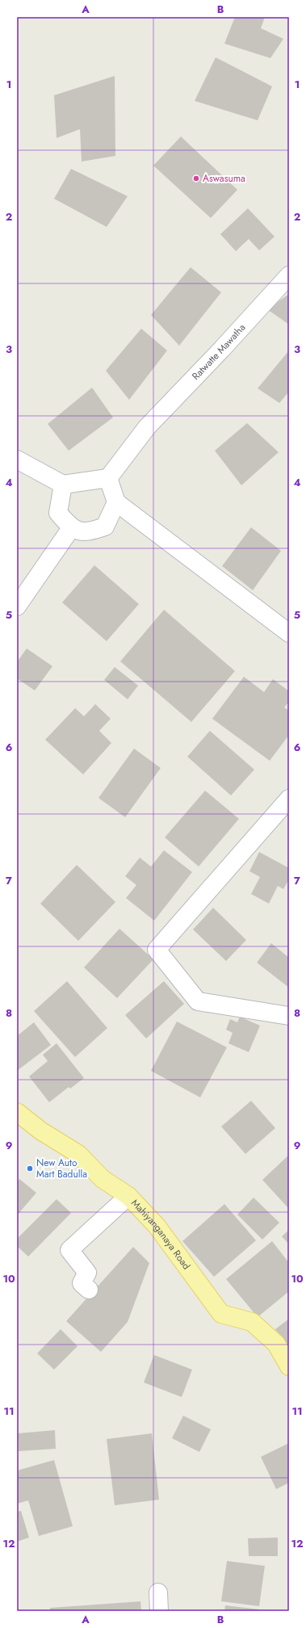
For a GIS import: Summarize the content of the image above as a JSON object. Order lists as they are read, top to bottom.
{
  "streets": {
    "main road": ["Mahiyanganaya Road"],
    "street": ["Ratwatte Mawatha"]
  },
  "places": ["Aswasuma", "New Auto Mart Badulla"],
  "grid": {
    "columns": ["A", "B"],
    "rows": [
      "1",
      "2",
      "3",
      "4",
      "5",
      "6",
      "7",
      "8",
      "9",
      "10",
      "11",
      "12"
    ]
  }
}
